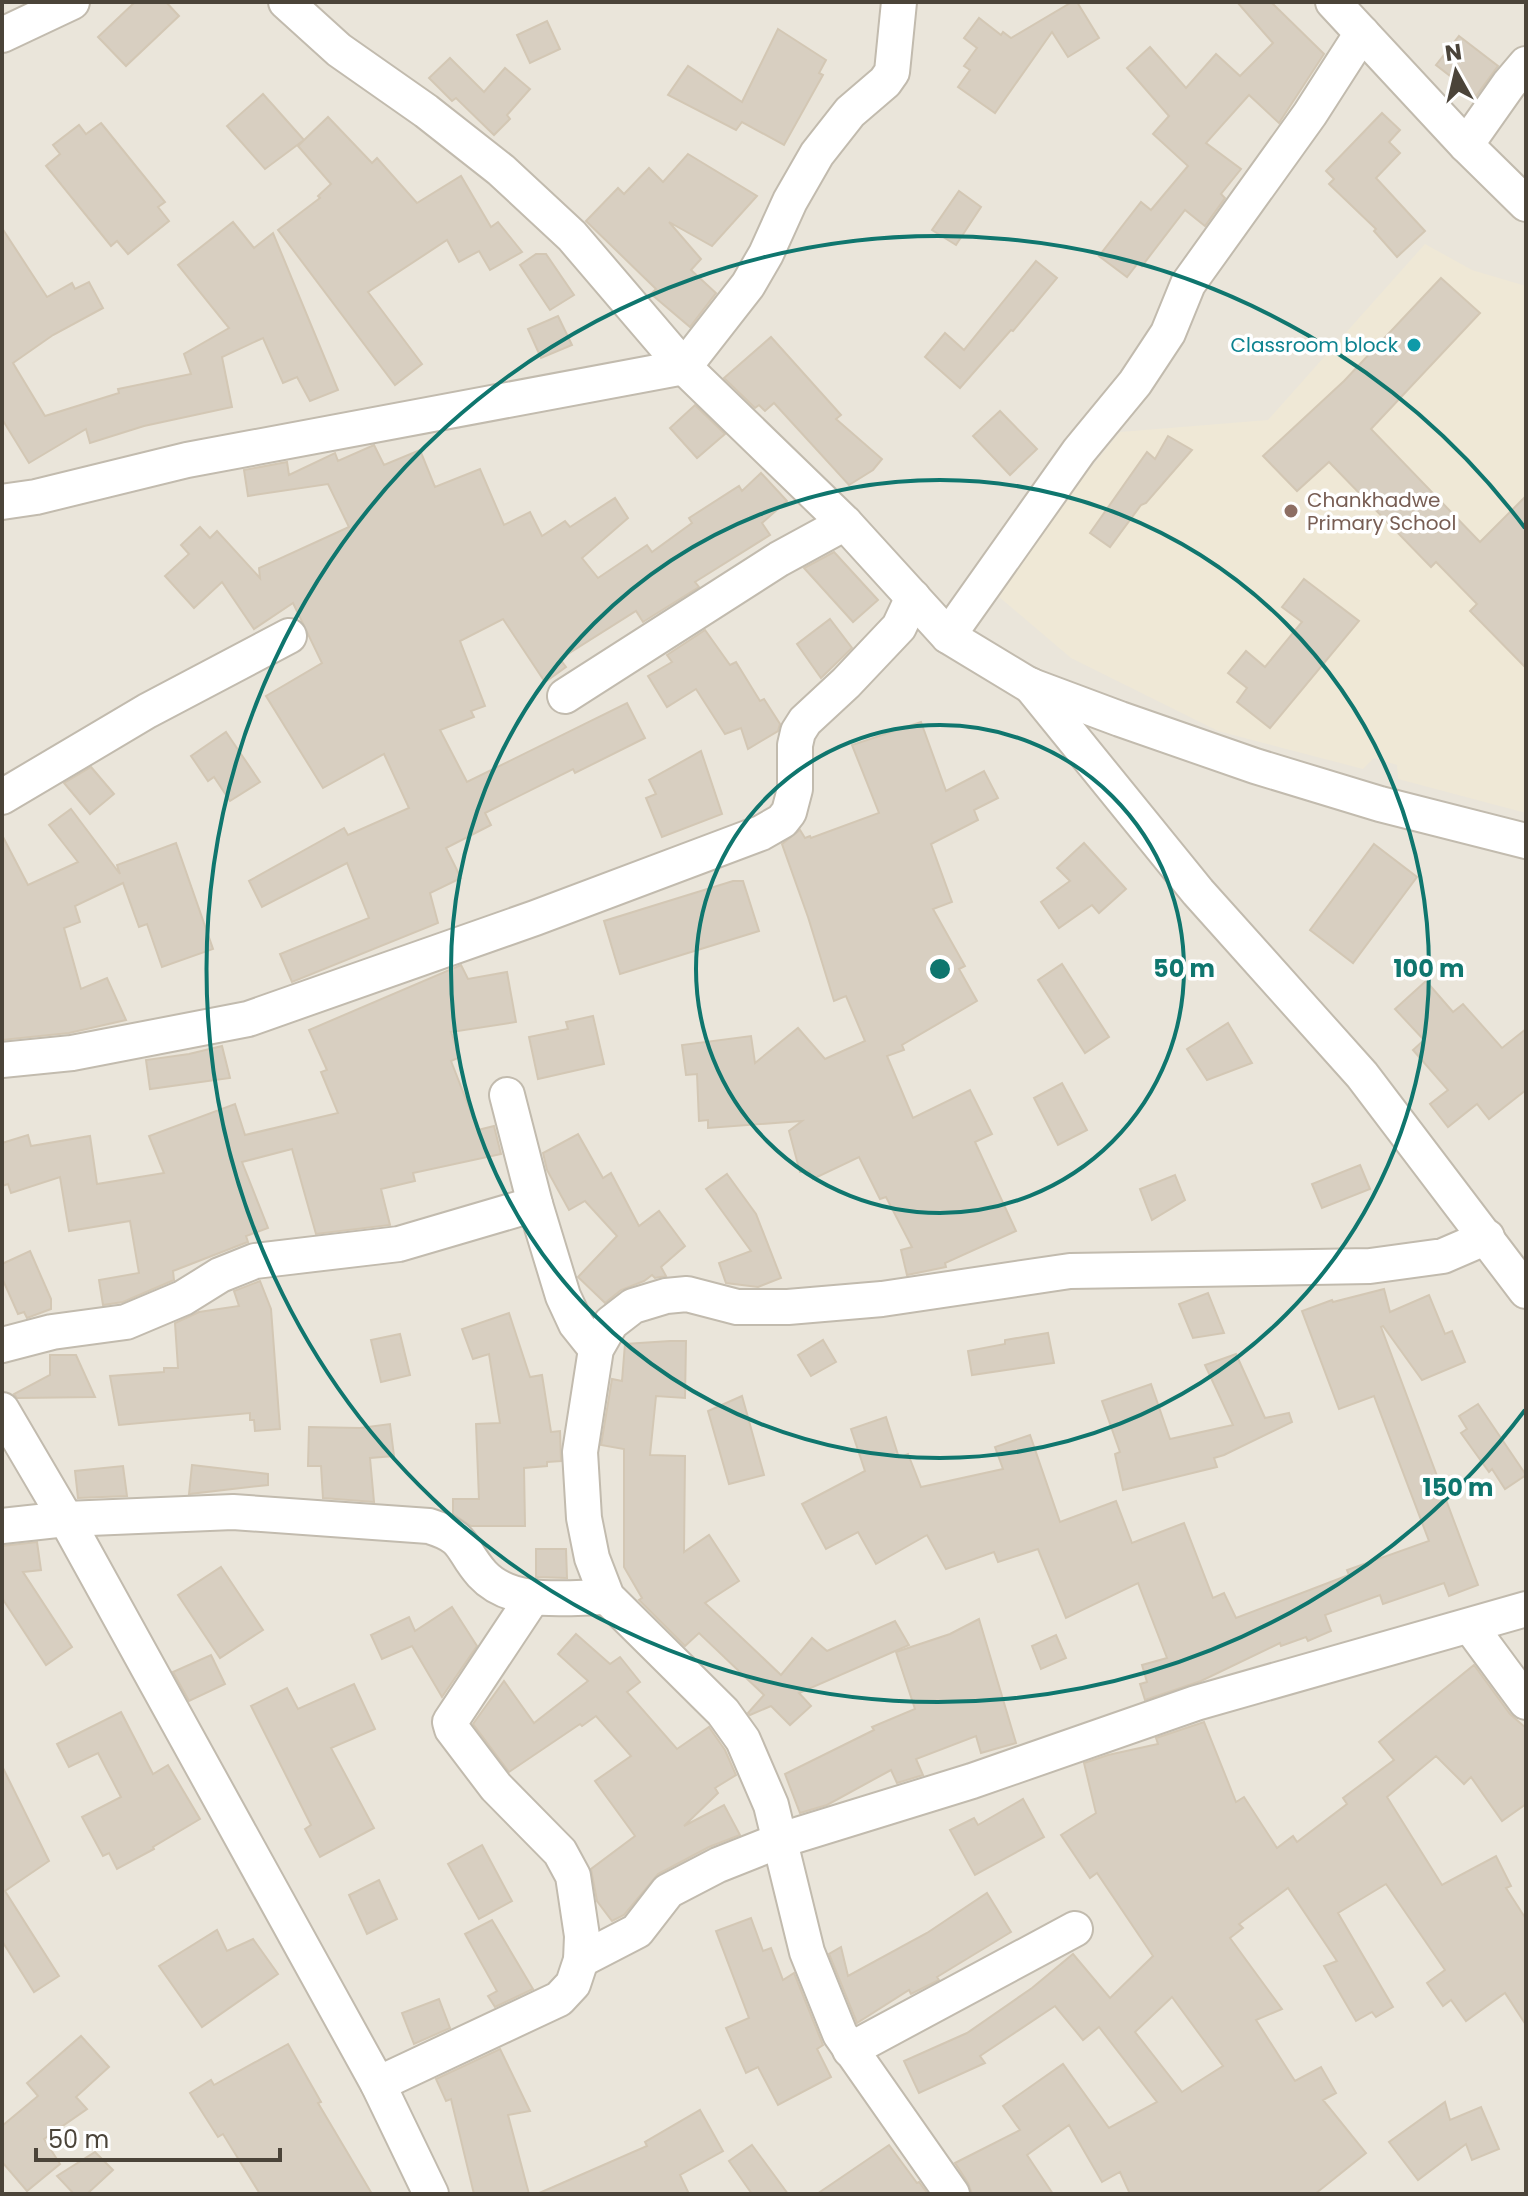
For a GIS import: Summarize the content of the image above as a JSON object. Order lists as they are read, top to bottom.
{
  "places": ["Classroom block", "Chankhadwe Primary School"],
  "scale_bar": "50 m",
  "north": "top",
  "rings": ["50 m", "100 m", "150 m"]
}
